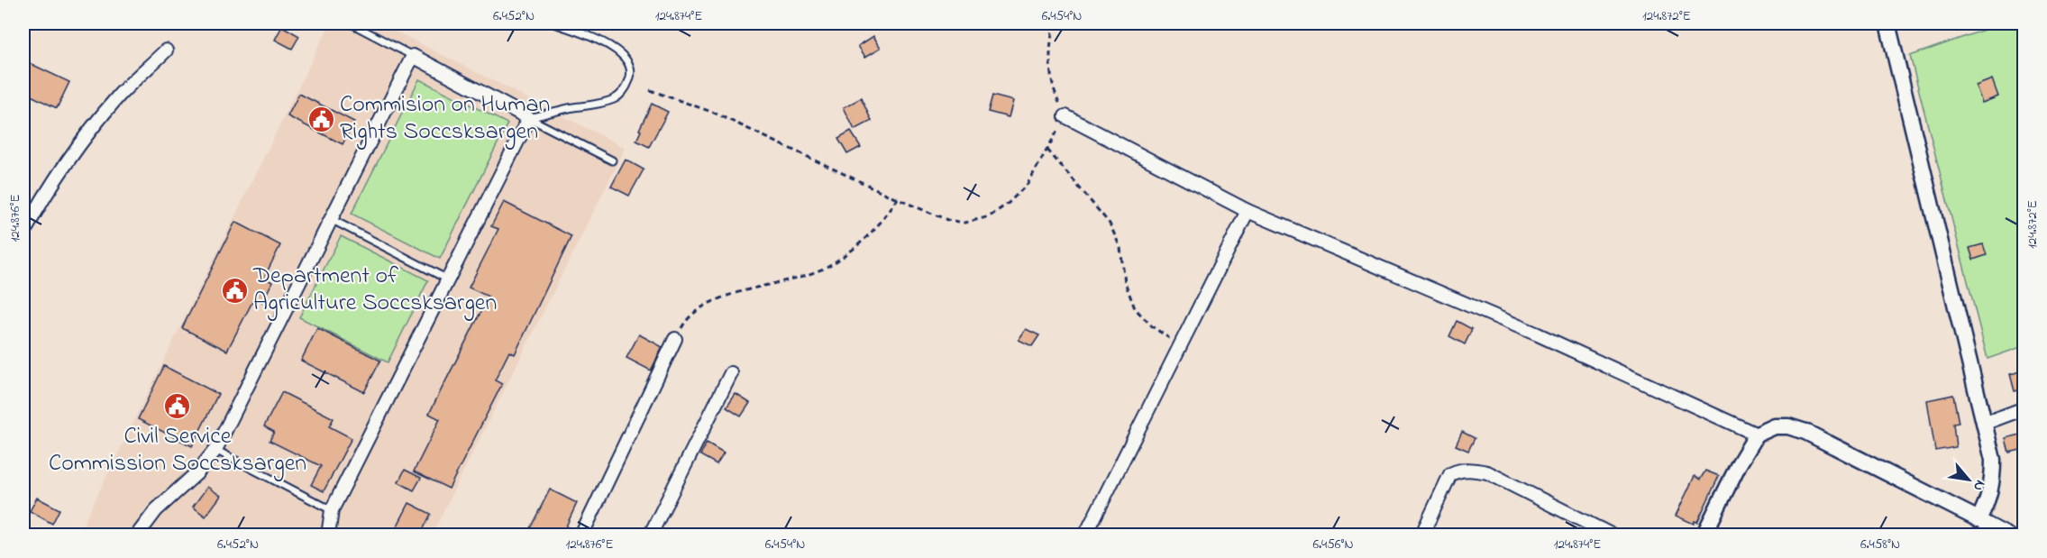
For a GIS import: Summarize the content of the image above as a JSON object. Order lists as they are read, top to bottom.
{
  "places": {
    "public building": ["Commision on Human Rights Soccsksargen", "Department of Agriculture Soccsksargen", "Civil Service Commission Soccsksargen"]
  },
  "north": "bottom right",
  "coordinates": [
    "6.452°N",
    "124.874°E",
    "6.454°N",
    "124.872°E",
    "124.876°E",
    "6.456°N",
    "6.458°N"
  ]
}
